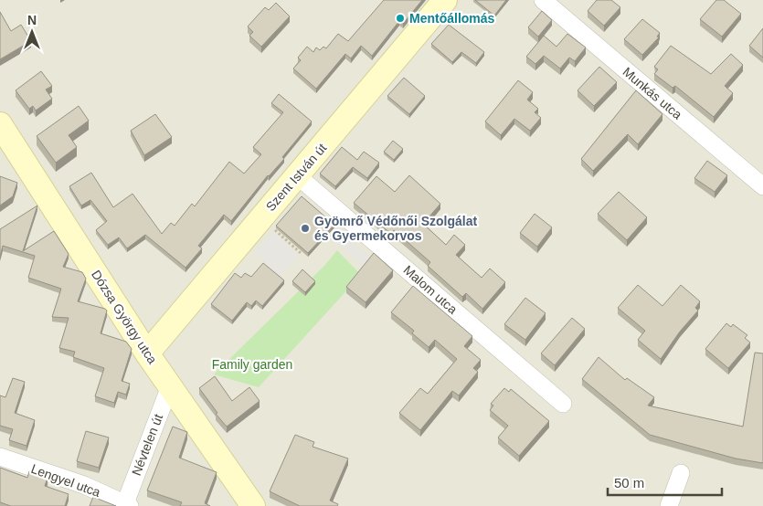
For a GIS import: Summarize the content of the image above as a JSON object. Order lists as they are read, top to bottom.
{
  "streets": {
    "street": [
      "Munkás utca",
      "Szent István út",
      "Malom utca",
      "Dózsa György utca",
      "Névtelen út",
      "Lengyel utca"
    ]
  },
  "crossings": [
    ["Szent István út", "Malom utca"],
    ["Szent István út", "Dózsa György utca"],
    ["Dózsa György utca", "Névtelen út"],
    ["Névtelen út", "Lengyel utca"]
  ],
  "parks": ["Family garden"],
  "places": ["Mentőállomás", "Gyömrő Védőnői Szolgálat és Gyermekorvos"],
  "scale_bar": "50 m",
  "north": "top"
}
